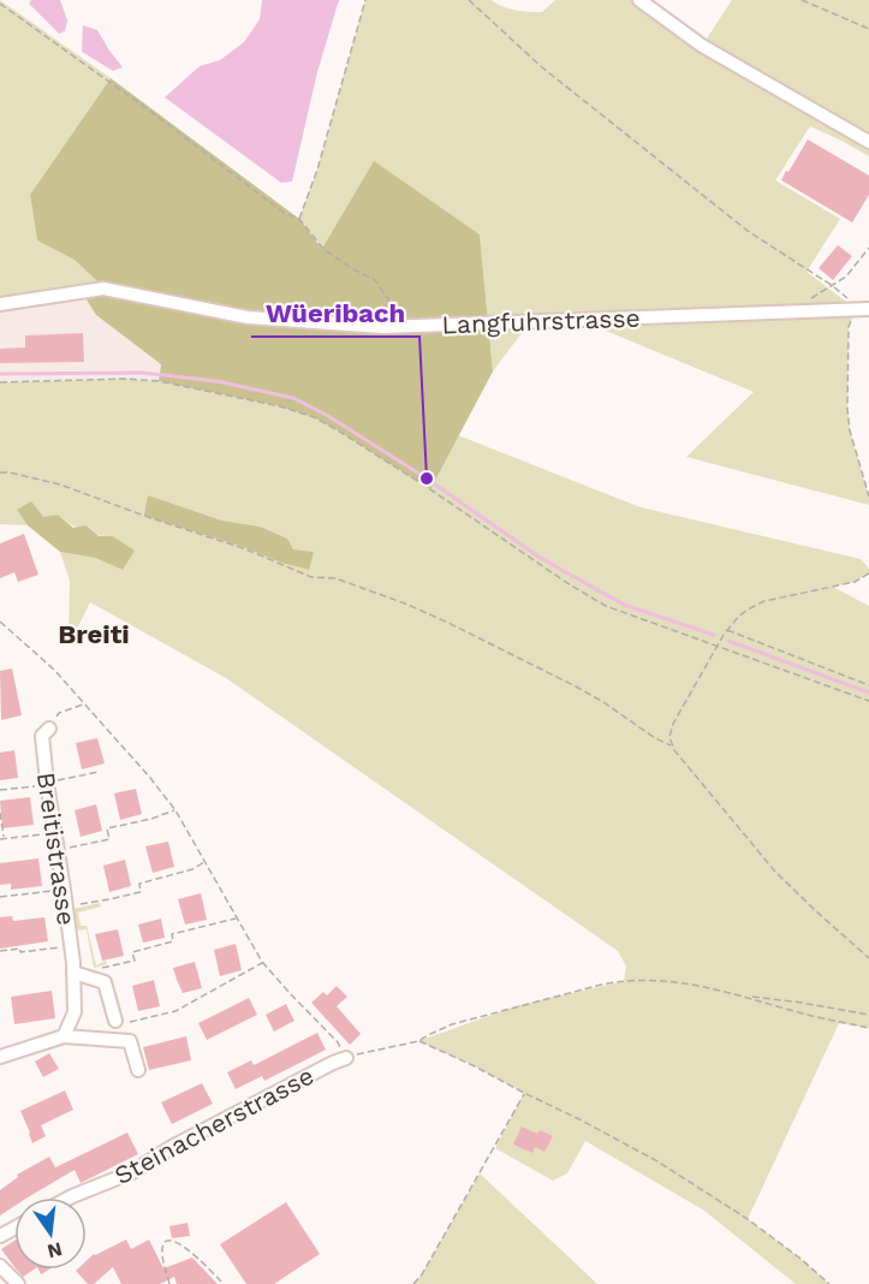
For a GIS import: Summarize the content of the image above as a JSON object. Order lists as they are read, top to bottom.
{
  "streets": {
    "street": ["Langfuhrstrasse", "Breitistrasse", "Steinacherstrasse"]
  },
  "districts": ["Breiti"],
  "places": ["Wüeribach"],
  "north": "bottom"
}
